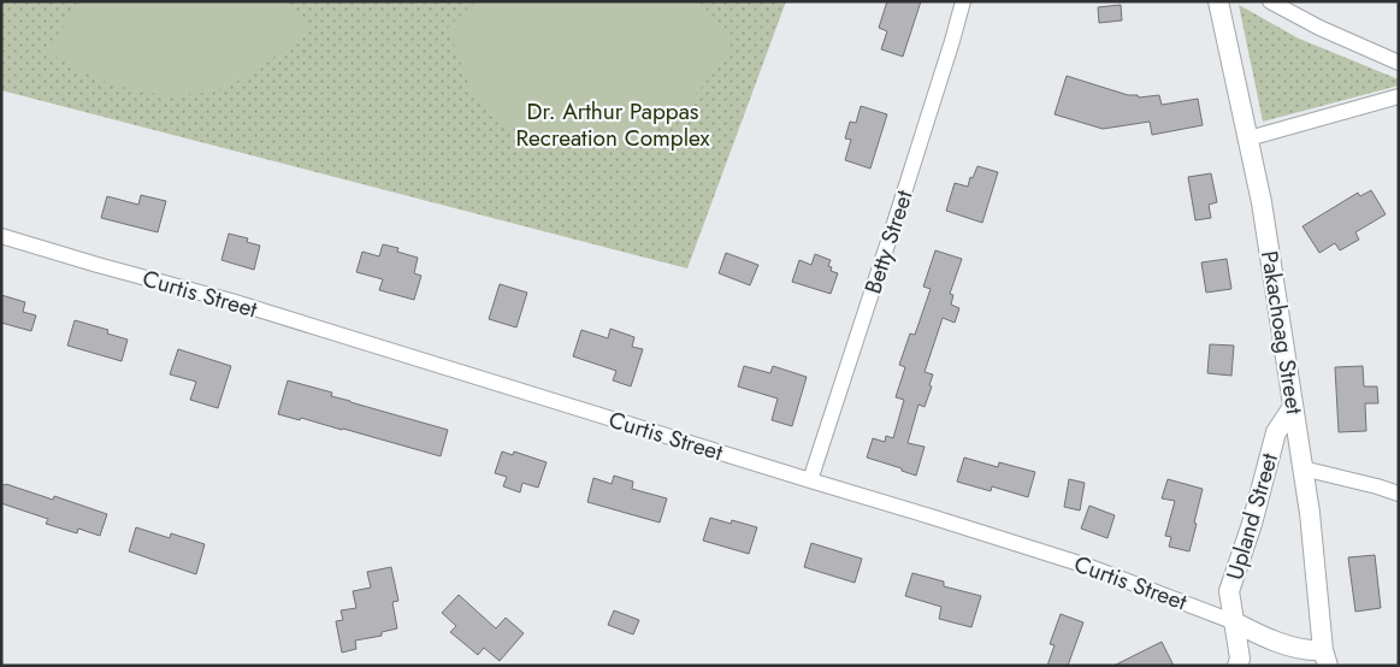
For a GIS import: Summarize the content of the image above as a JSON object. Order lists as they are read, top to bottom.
{
  "streets": {
    "street": [
      "Betty Street",
      "Curtis Street",
      "Pakachoag Street",
      "Upland Street"
    ]
  },
  "crossings": [
    ["Betty Street", "Curtis Street"],
    ["Curtis Street", "Pakachoag Street"],
    ["Curtis Street", "Upland Street"],
    ["Pakachoag Street", "Upland Street"]
  ],
  "parks": ["Dr. Arthur Pappas Recreation Complex"]
}
